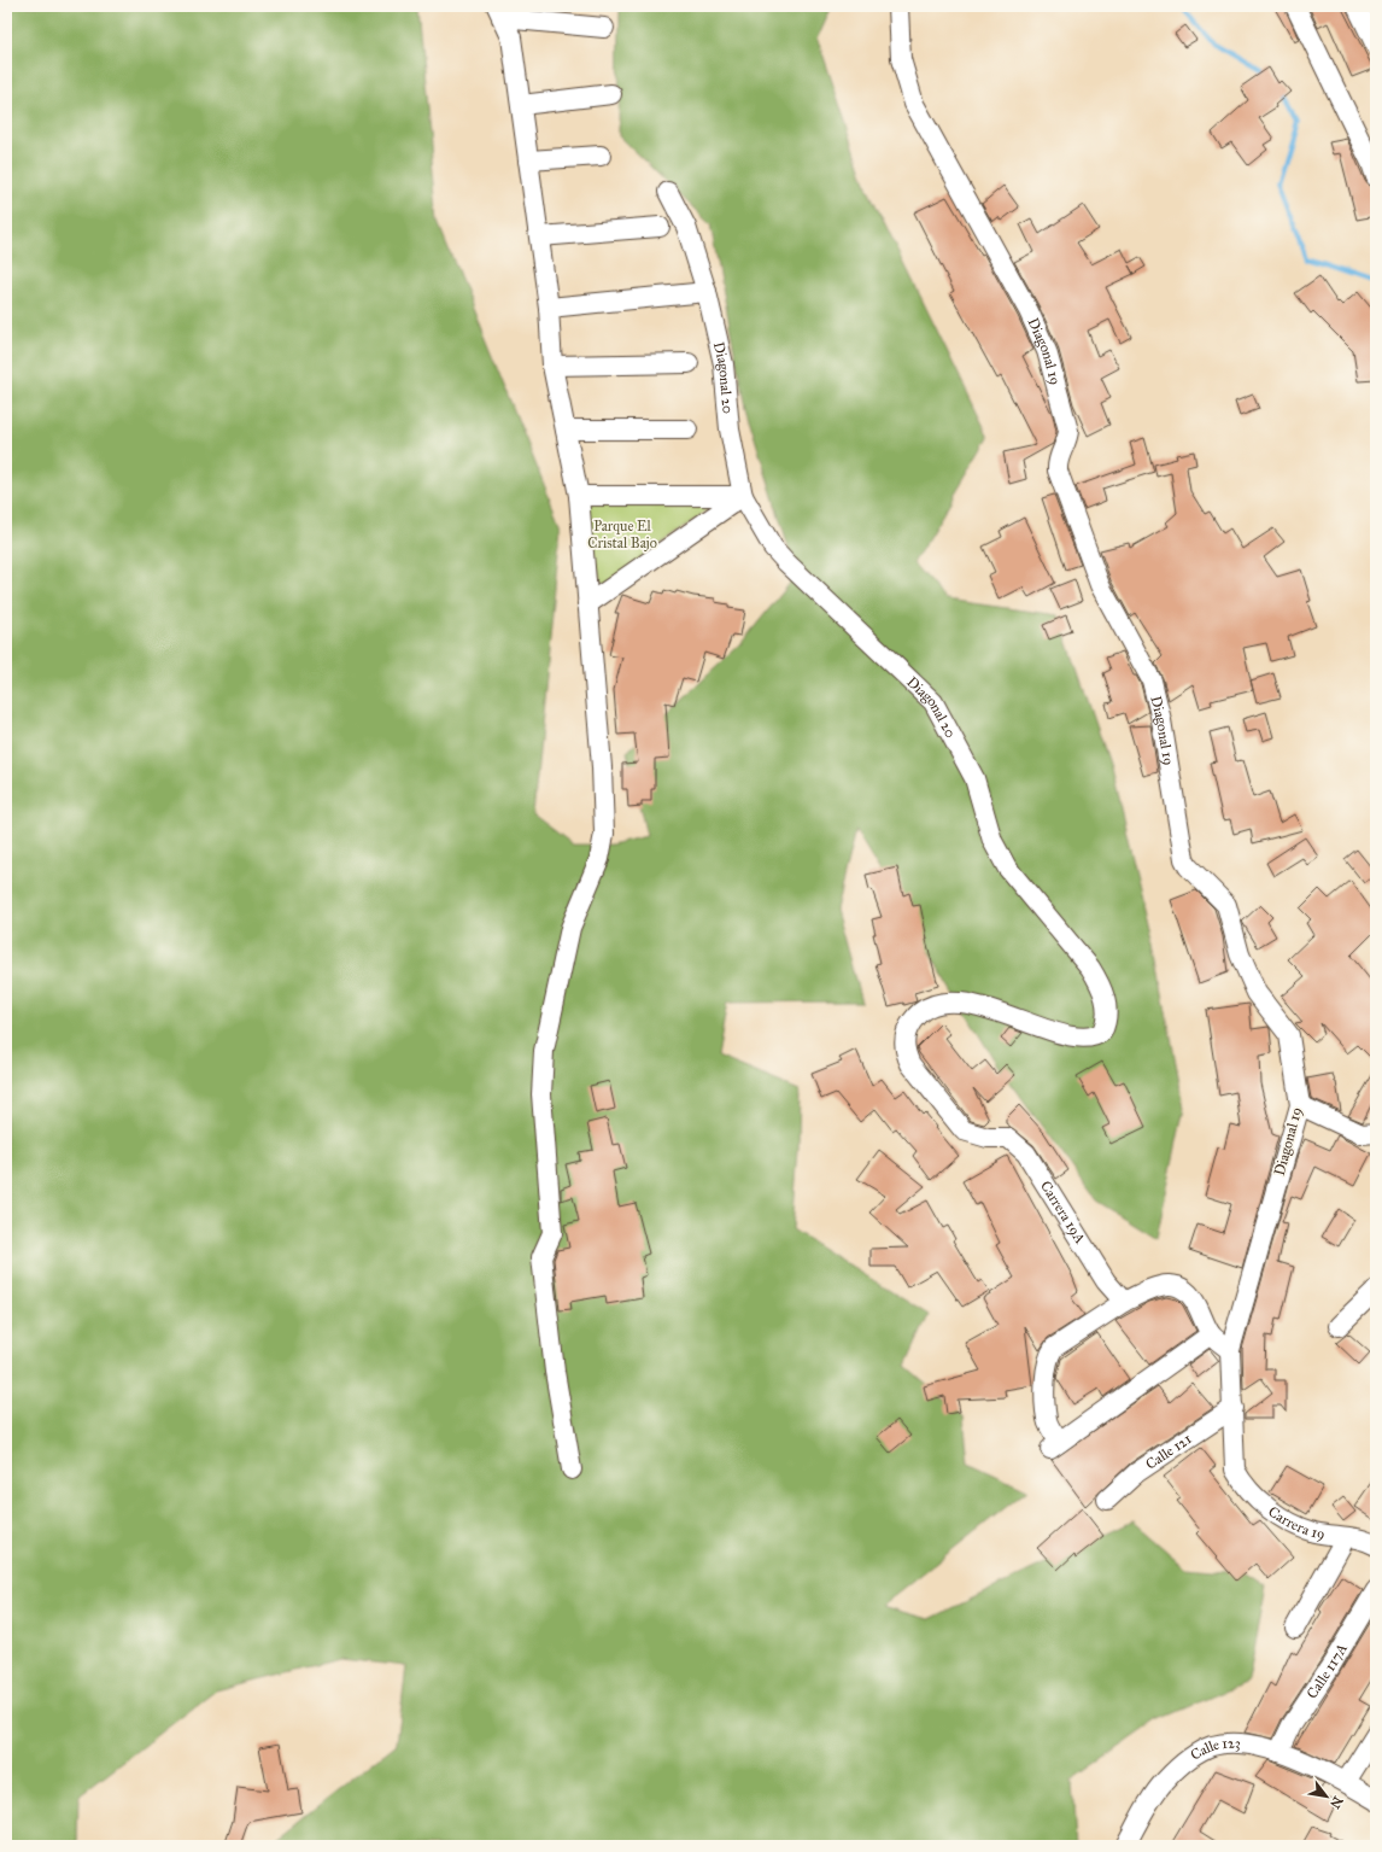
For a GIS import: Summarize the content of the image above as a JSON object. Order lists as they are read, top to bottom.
{
  "streets": {
    "street": [
      "Diagonal 19",
      "Diagonal 20",
      "Carrera 19A",
      "Calle 121",
      "Carrera 19",
      "Calle 117A",
      "Calle 123"
    ]
  },
  "crossings": [
    ["Diagonal 19", "Calle 121"],
    ["Diagonal 19", "Carrera 19"],
    ["Diagonal 20", "Carrera 19A"],
    ["Calle 117A", "Calle 123"]
  ],
  "parks": ["Parque El Cristal Bajo"],
  "north": "bottom right"
}
